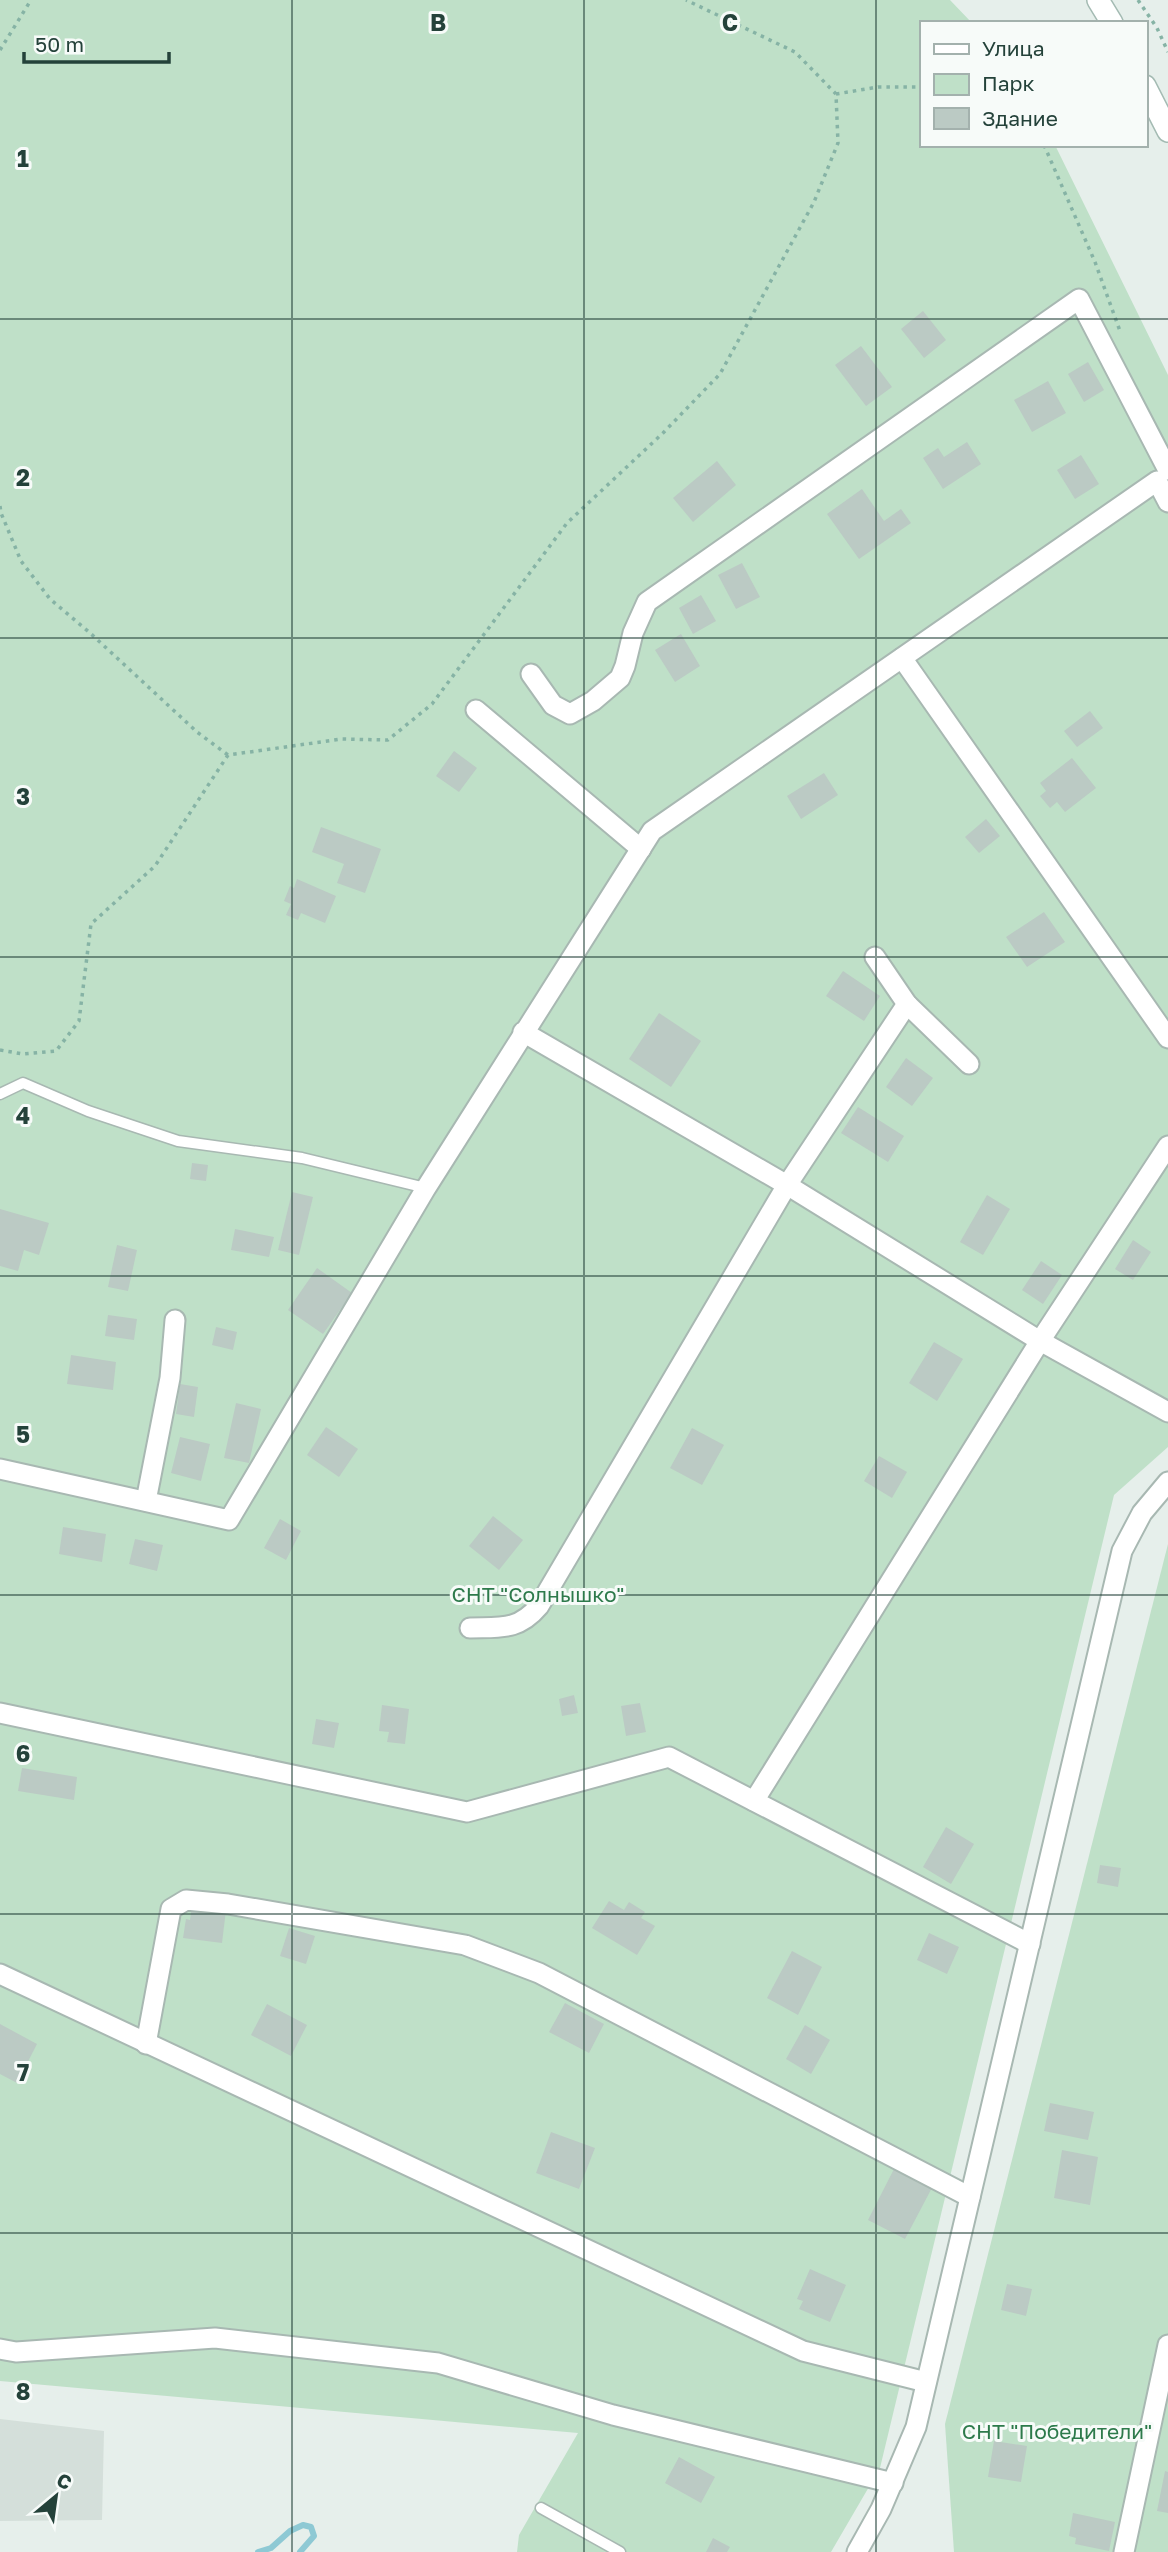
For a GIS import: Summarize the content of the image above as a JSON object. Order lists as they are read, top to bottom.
{
  "parks": ["СНТ \"Солнышко\"", "СНТ \"Победители\""],
  "legend": ["Улица", "Парк", "Здание"],
  "scale_bar": "50 m",
  "north": "top right",
  "grid": {
    "columns": ["B", "C"],
    "rows": [
      "1",
      "2",
      "3",
      "4",
      "5",
      "6",
      "7",
      "8"
    ]
  }
}
